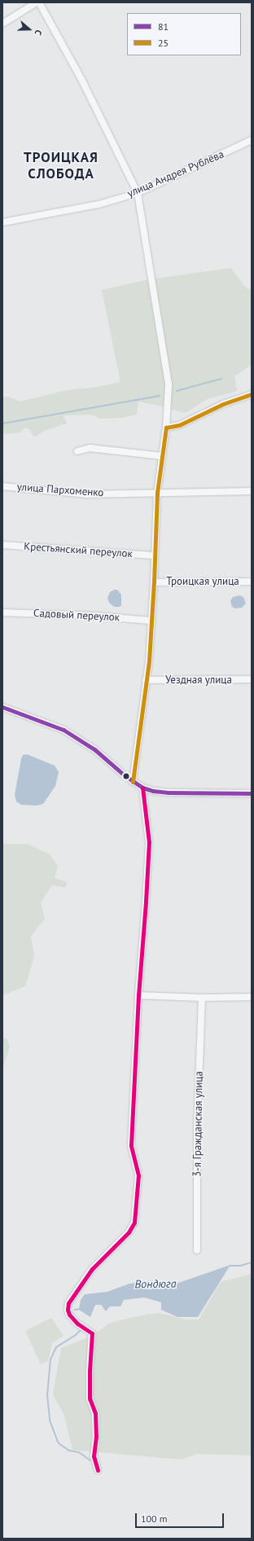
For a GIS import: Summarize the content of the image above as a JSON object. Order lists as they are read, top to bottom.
{
  "streets": {
    "street": [
      "улица Андрея Рублёва",
      "улица Пархоменко",
      "Крестьянский переулок",
      "Троицкая улица",
      "Садовый переулок",
      "Уездная улица",
      "3-я Гражданская улица"
    ]
  },
  "districts": ["ТРОИЦКАЯ СЛОБОДА"],
  "water": ["Вондюга"],
  "lines": ["transit line 25", "transit line 81"],
  "legend": ["81", "25"],
  "scale_bar": "100 m",
  "north": "right"
}
